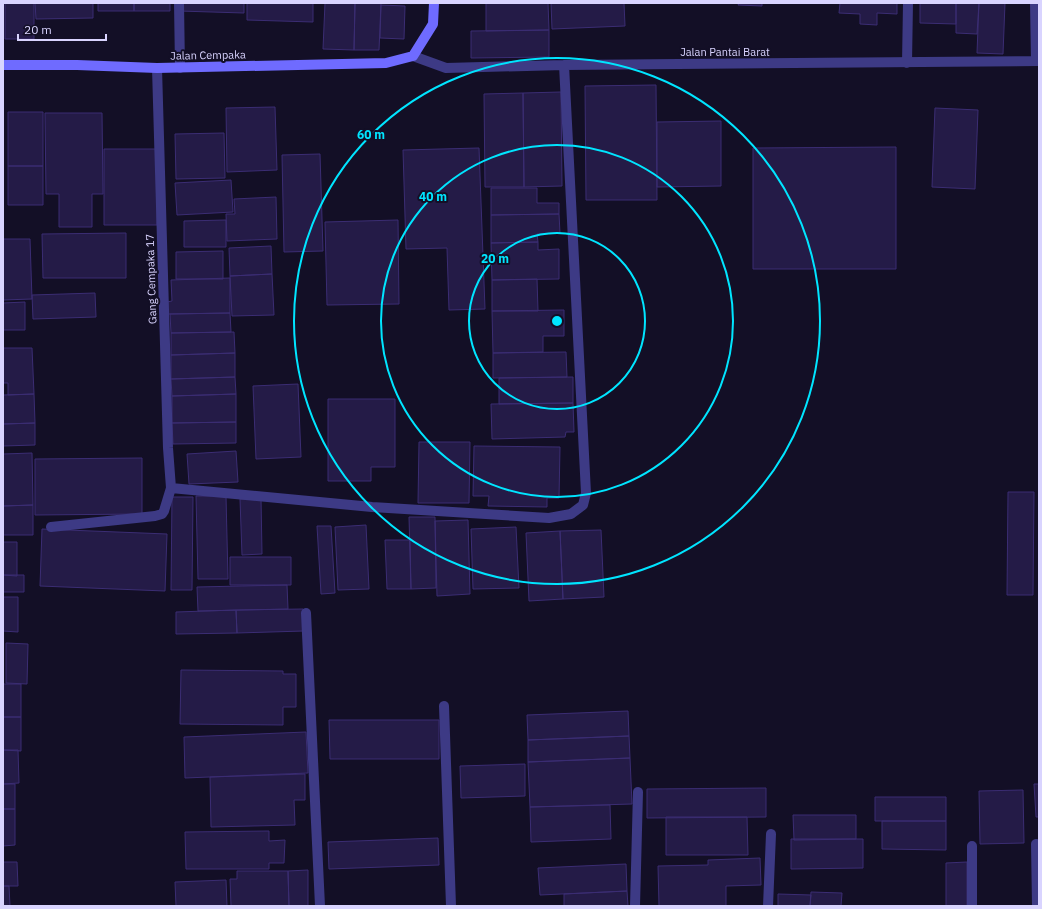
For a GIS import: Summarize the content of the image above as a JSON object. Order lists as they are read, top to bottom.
{
  "streets": {
    "street": ["Jalan Pantai Barat", "Jalan Cempaka", "Gang Cempaka 17"]
  },
  "crossings": [
    ["Jalan Pantai Barat", "Jalan Cempaka"],
    ["Jalan Cempaka", "Gang Cempaka 17"]
  ],
  "scale_bar": "20 m",
  "rings": ["60 m", "40 m", "20 m"]
}
